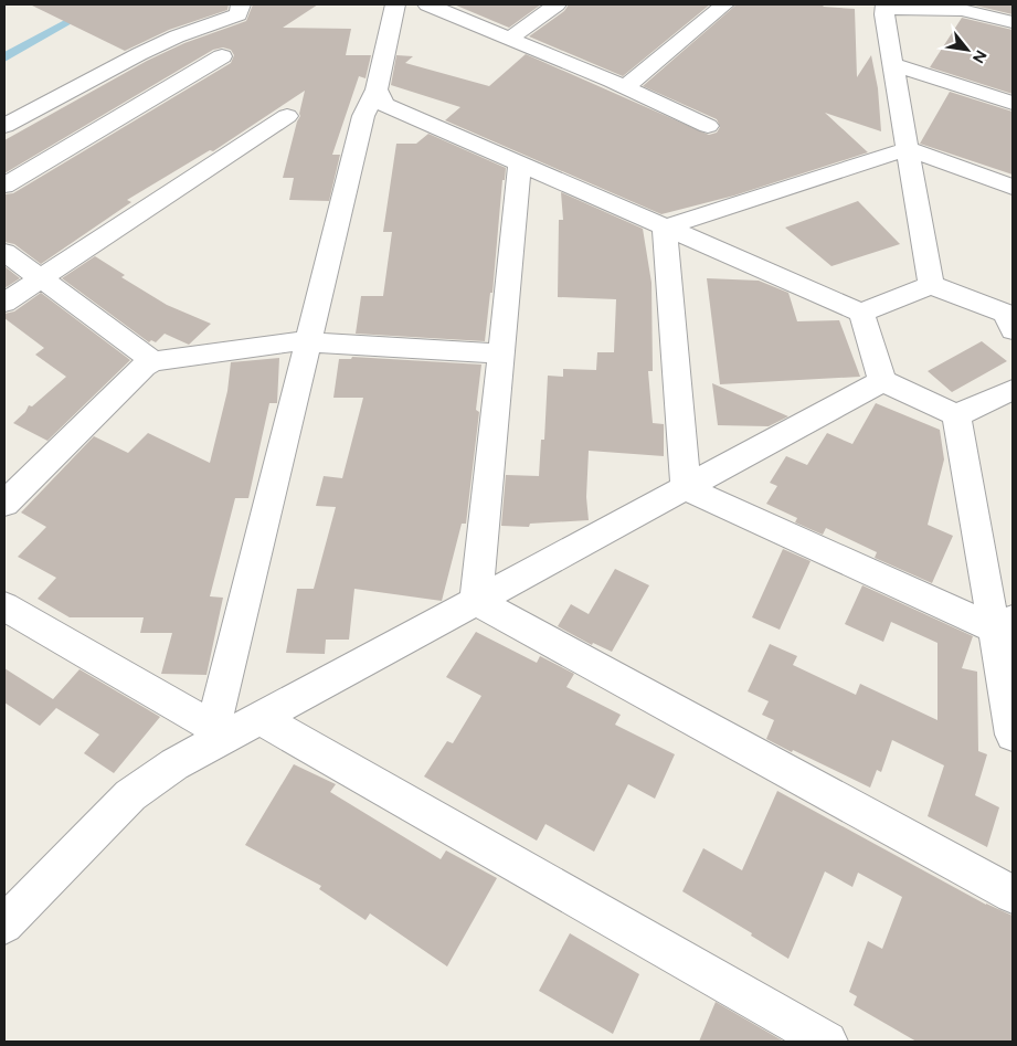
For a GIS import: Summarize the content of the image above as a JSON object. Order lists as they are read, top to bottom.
{
  "north": "bottom right"
}
